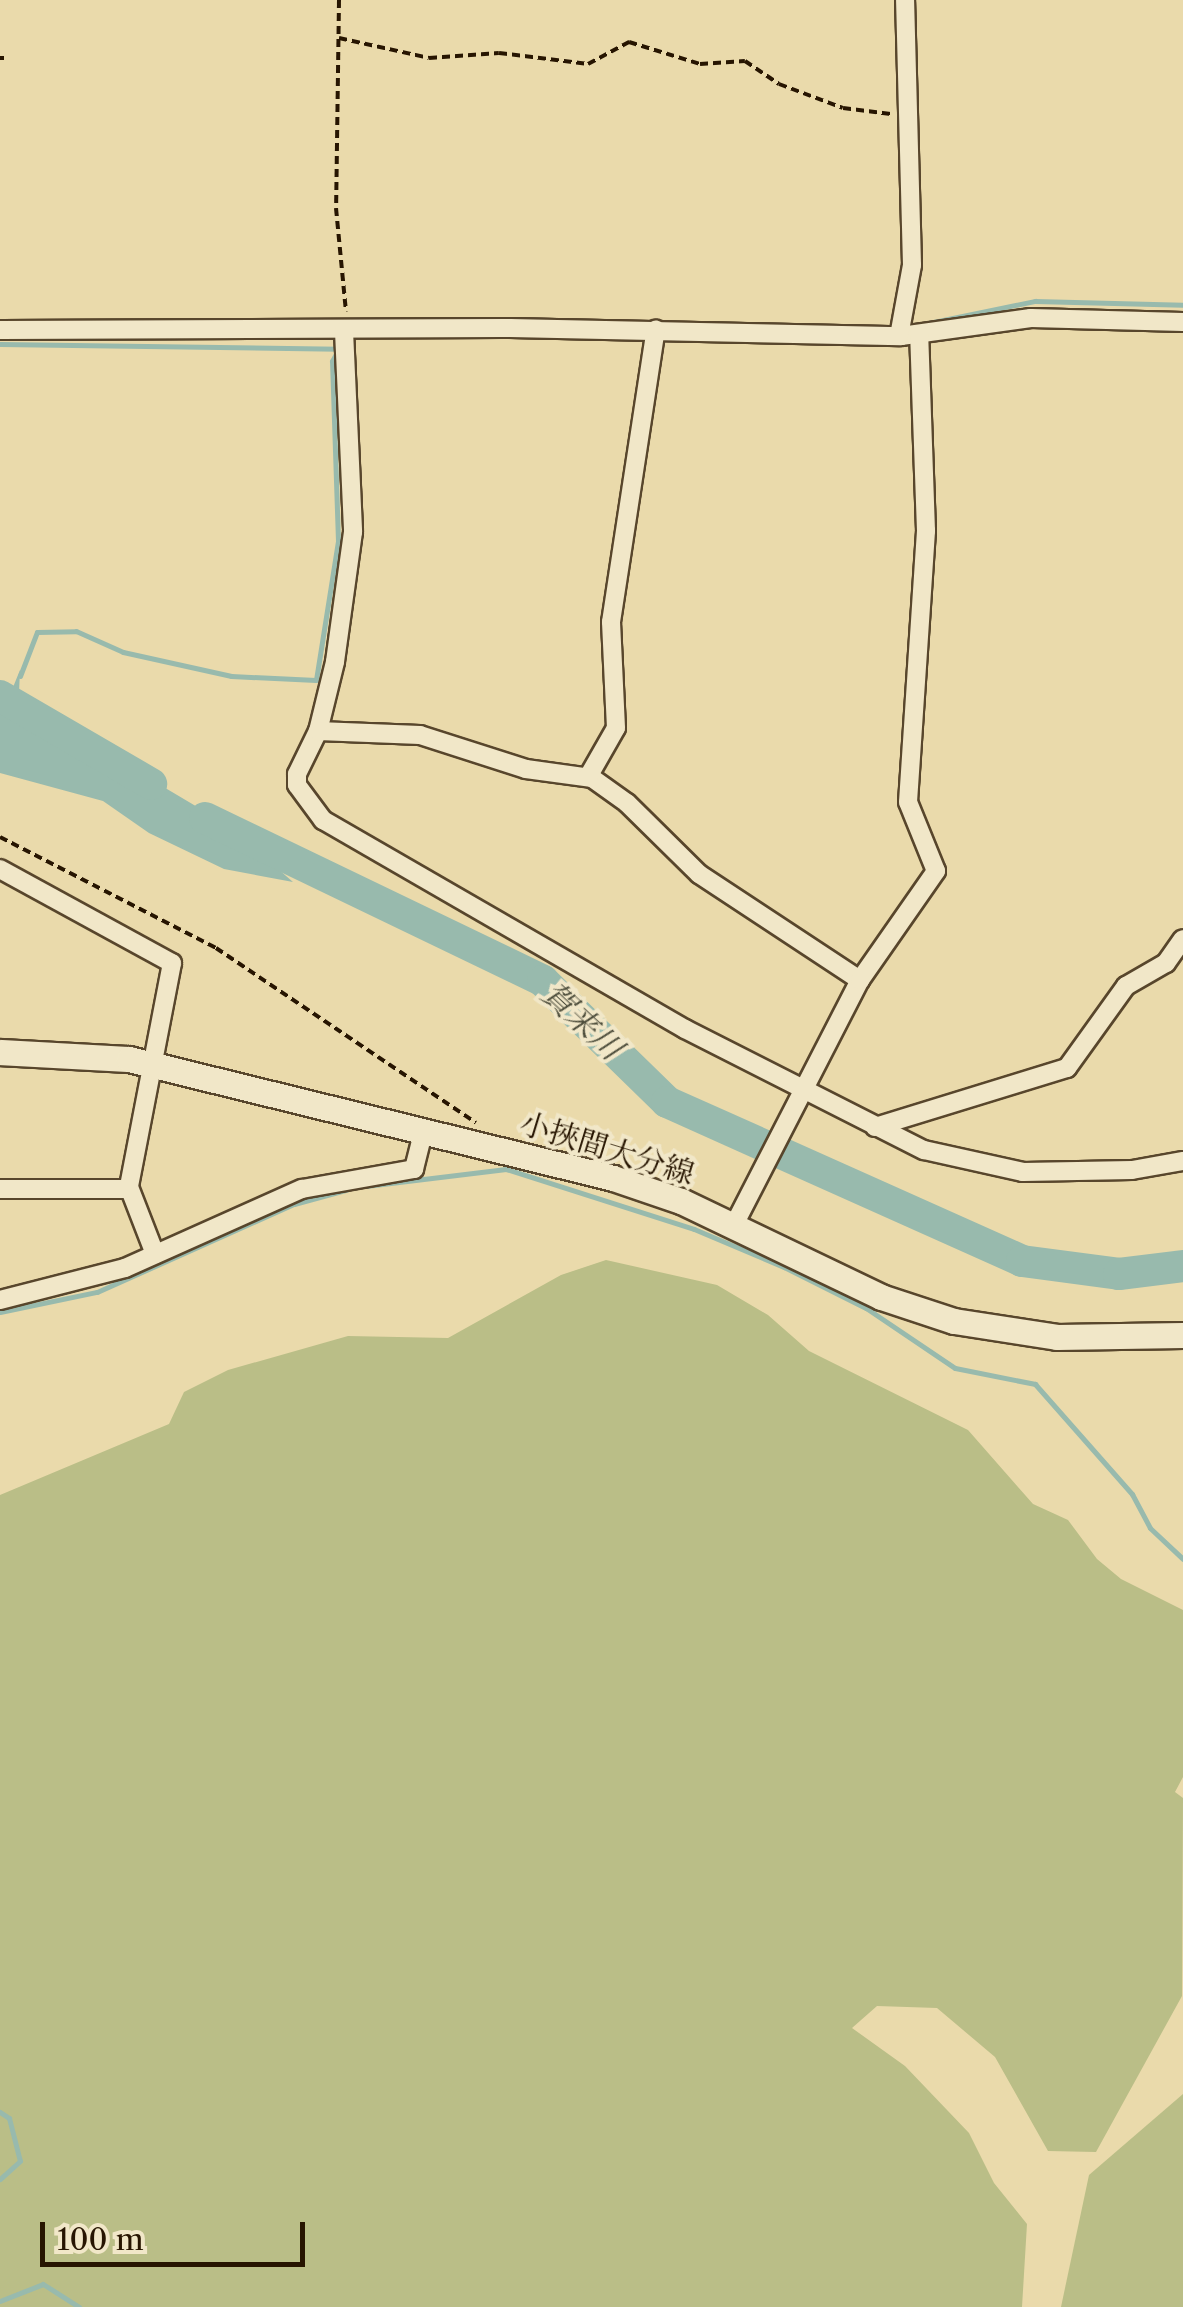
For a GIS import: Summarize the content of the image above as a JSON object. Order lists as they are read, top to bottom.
{
  "streets": {
    "main road": ["小挾間大分線"]
  },
  "water": ["賀来川"],
  "scale_bar": "100 m"
}
